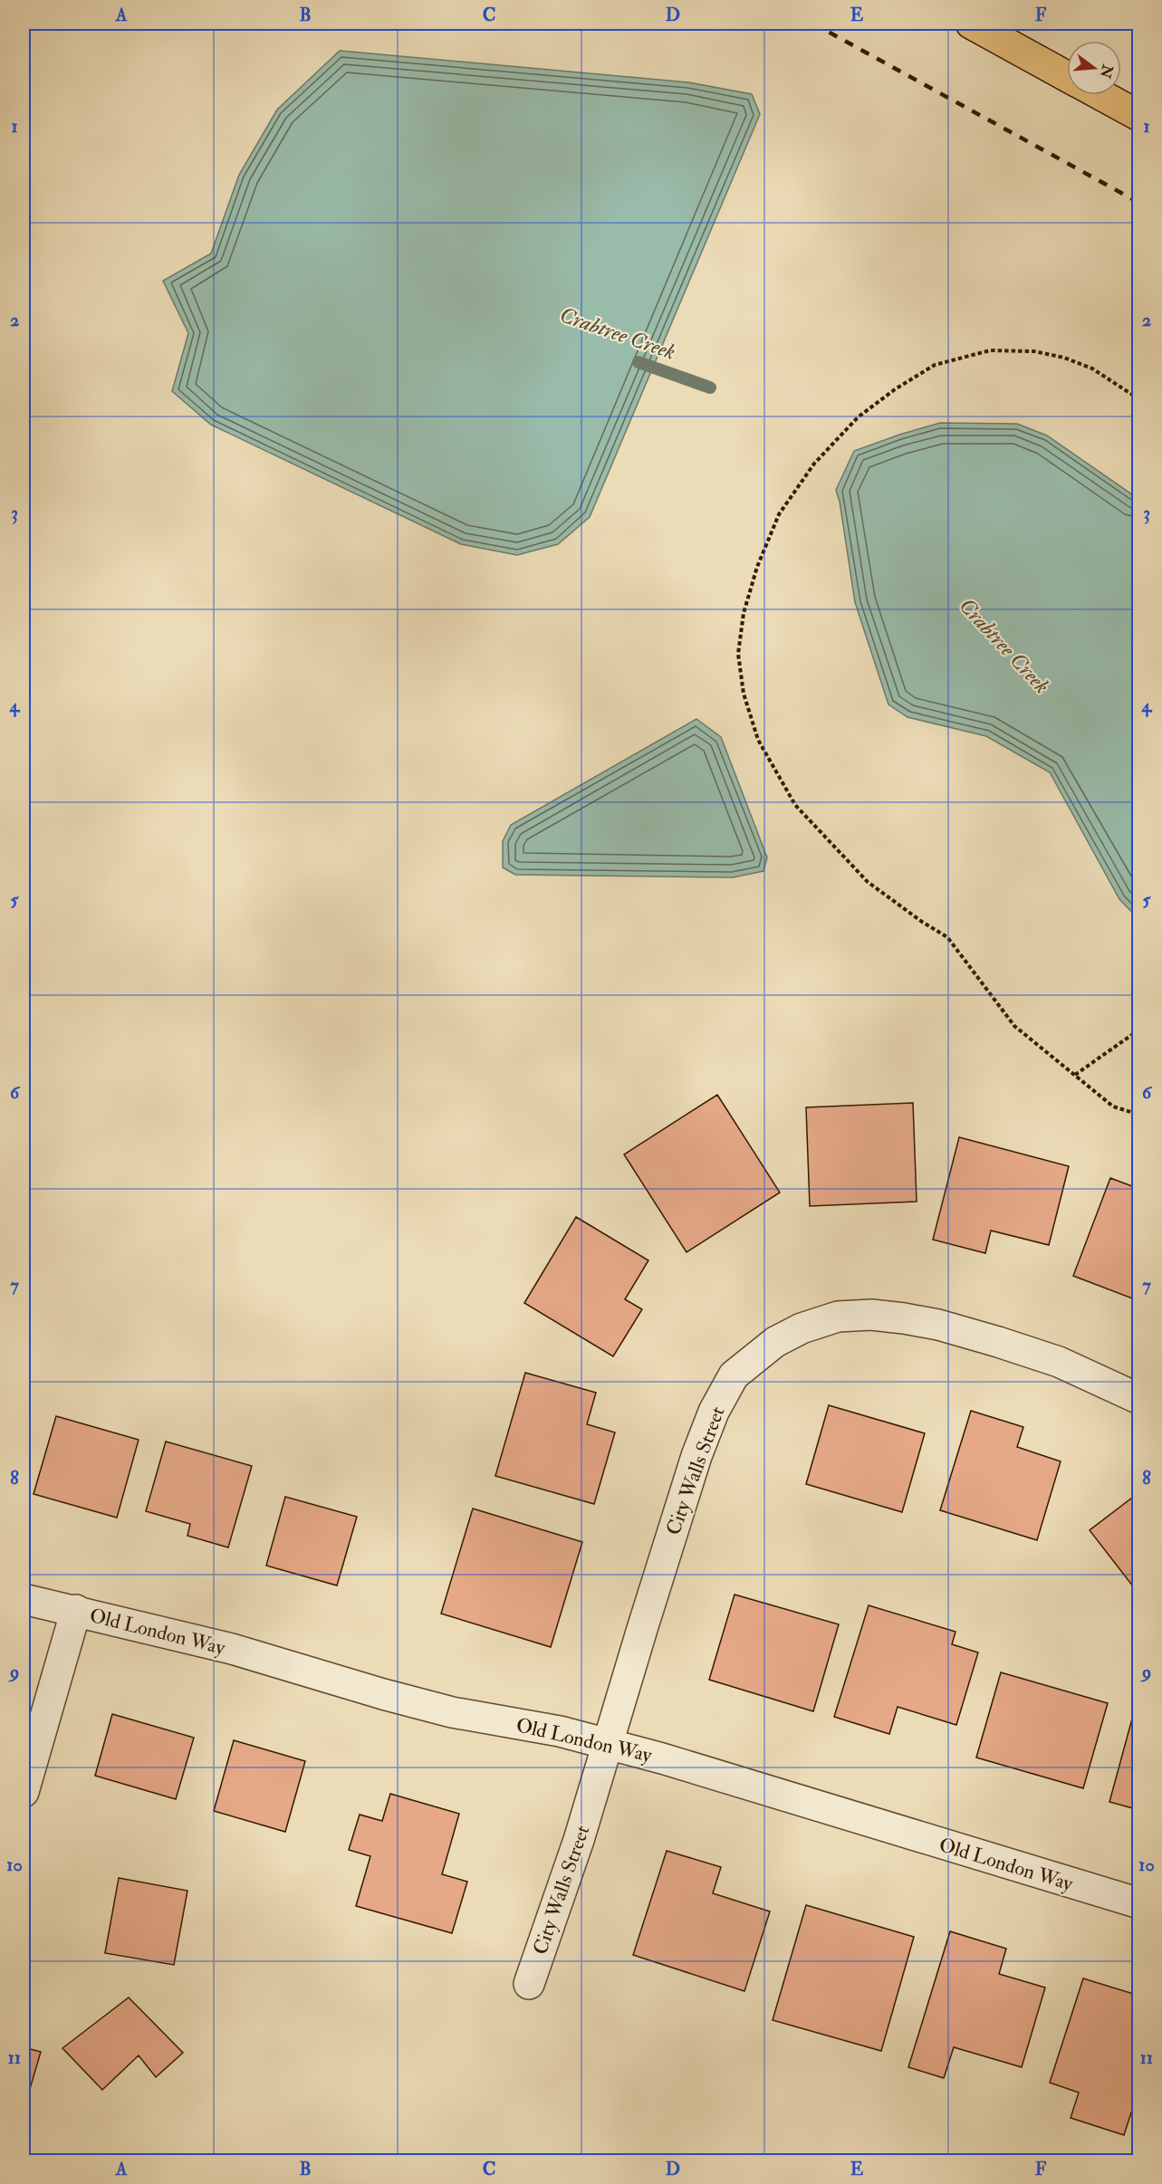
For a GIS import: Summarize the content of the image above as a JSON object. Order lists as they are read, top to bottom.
{
  "streets": {
    "street": ["City Walls Street", "Old London Way"]
  },
  "crossings": [
    ["City Walls Street", "Old London Way"]
  ],
  "water": ["Crabtree Creek"],
  "north": "right",
  "grid": {
    "columns": [
      "A",
      "B",
      "C",
      "D",
      "E",
      "F"
    ],
    "rows": [
      "1",
      "2",
      "3",
      "4",
      "5",
      "6",
      "7",
      "8",
      "9",
      "10",
      "11"
    ]
  }
}
